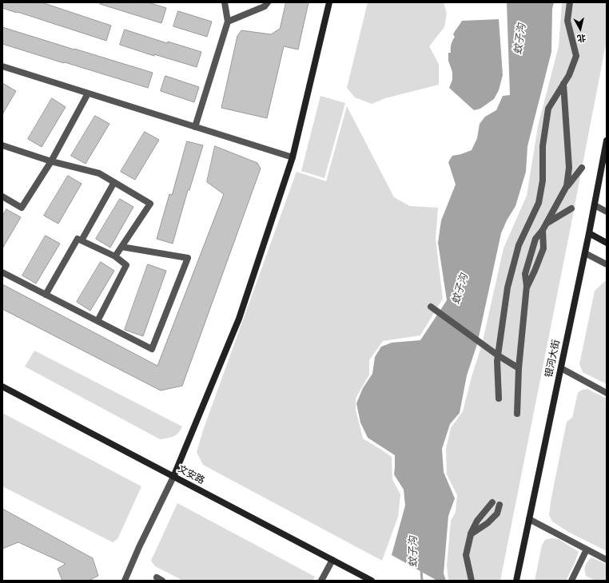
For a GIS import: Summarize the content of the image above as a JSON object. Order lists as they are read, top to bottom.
{
  "streets": {
    "main road": ["银河大街", "文安路"]
  },
  "water": ["蚊子沟"],
  "north": "bottom"
}
